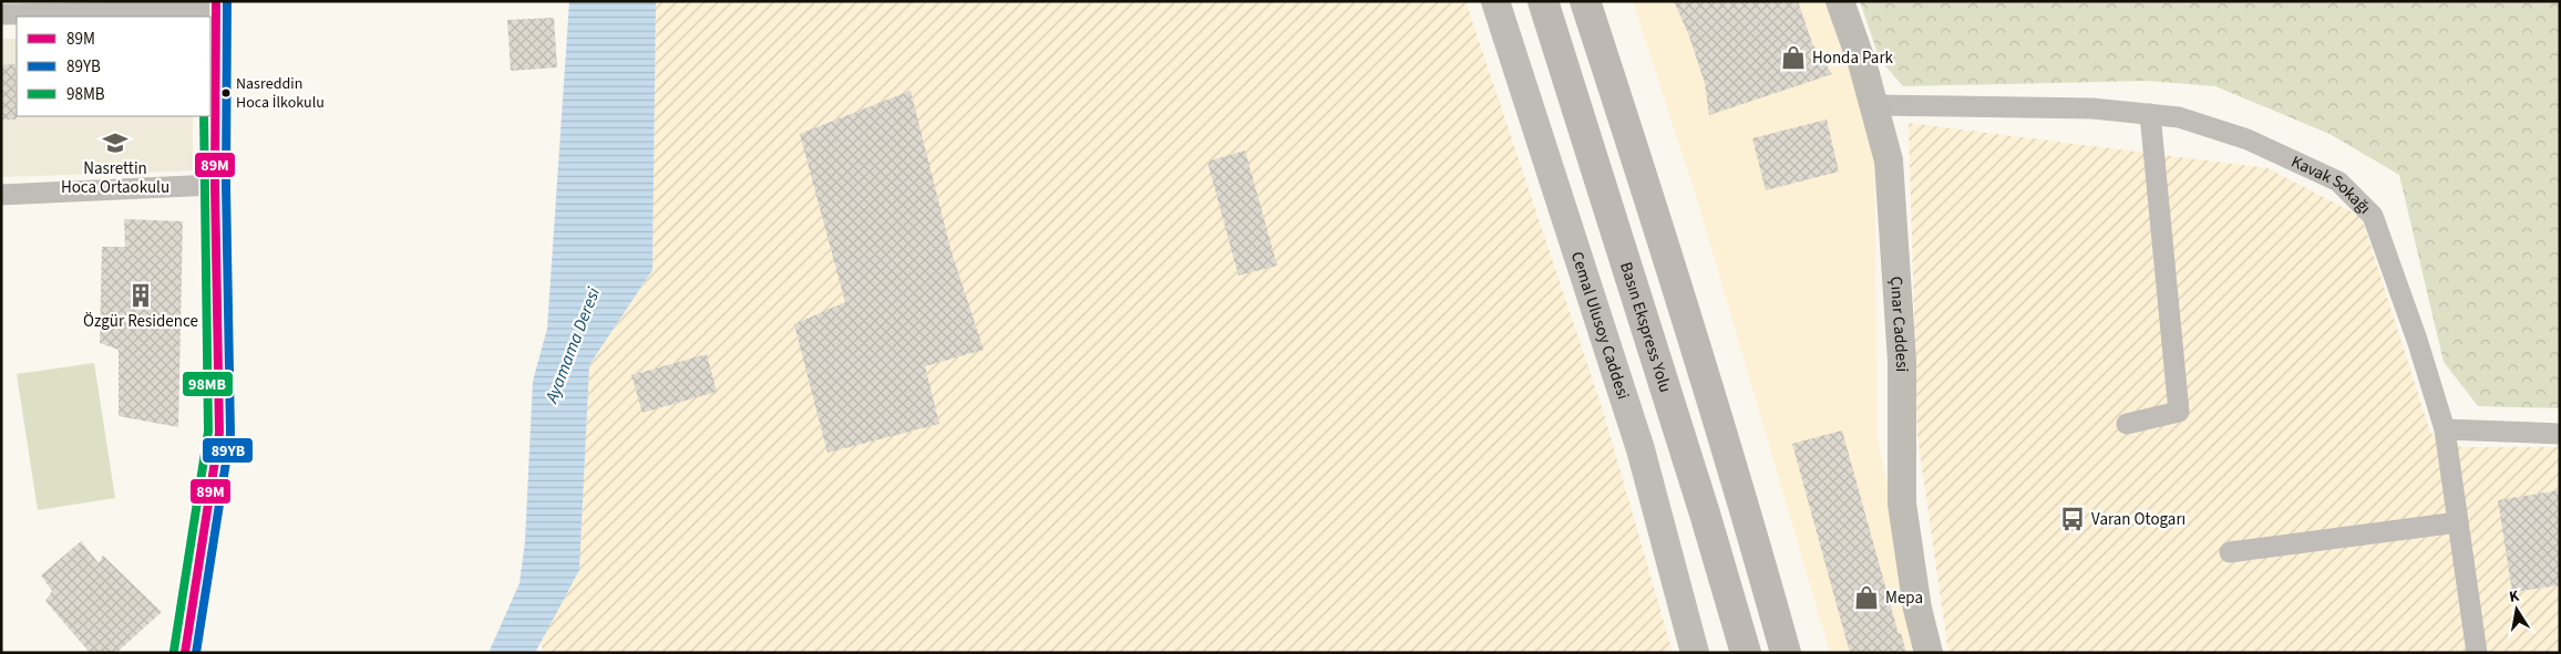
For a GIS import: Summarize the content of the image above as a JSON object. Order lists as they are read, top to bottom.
{
  "streets": {
    "highway": ["Basın Ekspress Yolu"],
    "main road": ["Çınar Caddesi", "Cemal Ulusoy Caddesi"],
    "street": ["Kavak Sokağı"]
  },
  "crossings": [
    ["Kavak Sokağı", "Çınar Caddesi"]
  ],
  "water": ["Ayamama Deresi"],
  "places": {
    "shop": ["Honda Park", "Mepa"],
    "other": ["Nasreddin Hoca İlkokulu"],
    "school or university": ["Nasrettin Hoca Ortaokulu"],
    "building": ["Özgür Residence"],
    "bus stop": ["Varan Otogarı"]
  },
  "lines": ["transit line 89M", "transit line 89YB", "transit line 98MB"],
  "legend": ["89M", "89YB", "98MB"],
  "north": "top"
}
